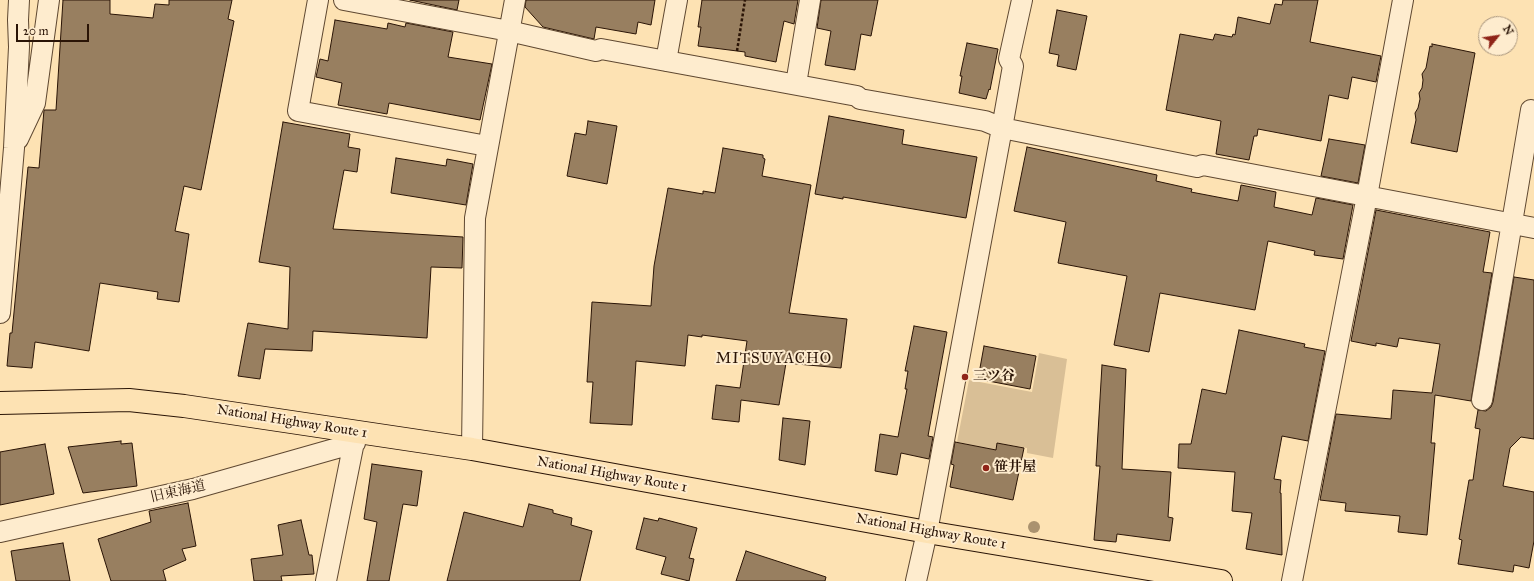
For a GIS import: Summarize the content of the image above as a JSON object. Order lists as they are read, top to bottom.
{
  "streets": {
    "highway": ["National Highway Route 1"],
    "street": ["旧東海道"]
  },
  "crossings": [
    ["National Highway Route 1", "旧東海道"]
  ],
  "districts": ["MITSUYACHO"],
  "places": ["三ツ谷", "笹井屋"],
  "scale_bar": "20 m",
  "north": "top right"
}
